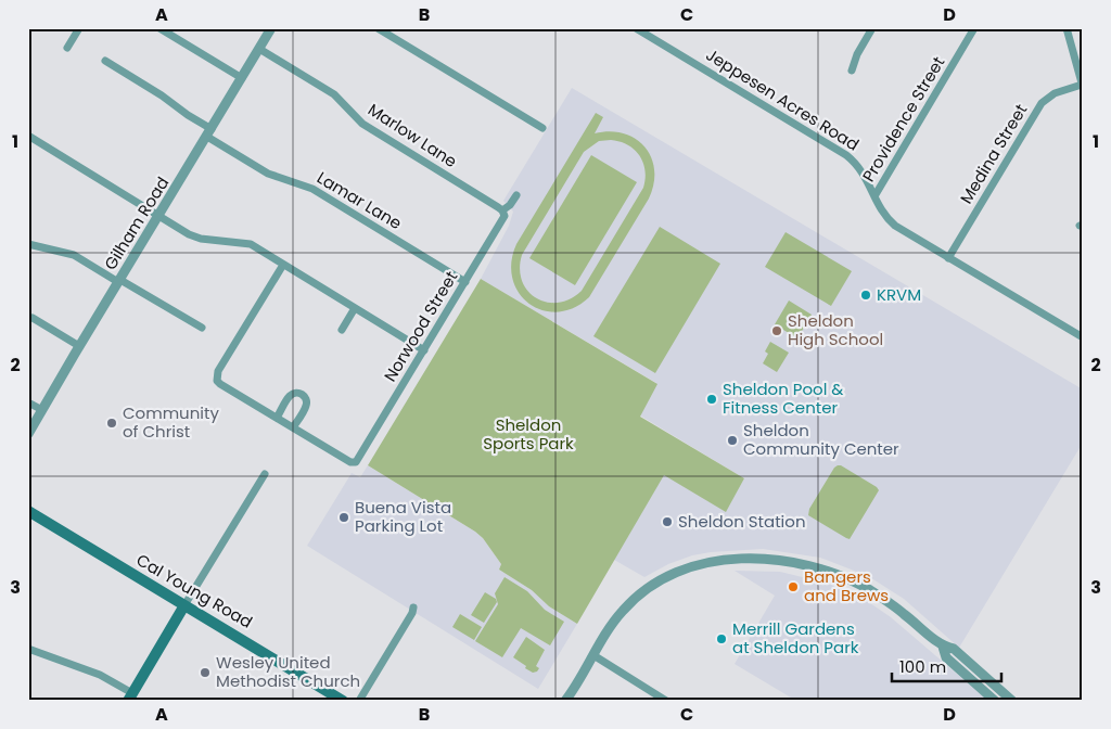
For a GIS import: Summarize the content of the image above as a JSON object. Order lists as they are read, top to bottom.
{
  "streets": {
    "main road": ["Cal Young Road"],
    "street": [
      "Jeppesen Acres Road",
      "Providence Street",
      "Marlow Lane",
      "Medina Street",
      "Lamar Lane",
      "Gilham Road",
      "Norwood Street"
    ]
  },
  "crossings": [
    ["Jeppesen Acres Road", "Providence Street"],
    ["Jeppesen Acres Road", "Medina Street"],
    ["Marlow Lane", "Gilham Road"],
    ["Marlow Lane", "Norwood Street"],
    ["Lamar Lane", "Gilham Road"],
    ["Lamar Lane", "Norwood Street"]
  ],
  "parks": ["Sheldon Sports Park"],
  "places": [
    "KRVM",
    "Sheldon High School",
    "Sheldon Pool & Fitness Center",
    "Community of Christ",
    "Sheldon Community Center",
    "Buena Vista Parking Lot",
    "Sheldon Station",
    "Bangers and Brews",
    "Merrill Gardens at Sheldon Park",
    "Wesley United Methodist Church"
  ],
  "scale_bar": "100 m",
  "grid": {
    "columns": [
      "A",
      "B",
      "C",
      "D"
    ],
    "rows": ["1", "2", "3"]
  }
}
